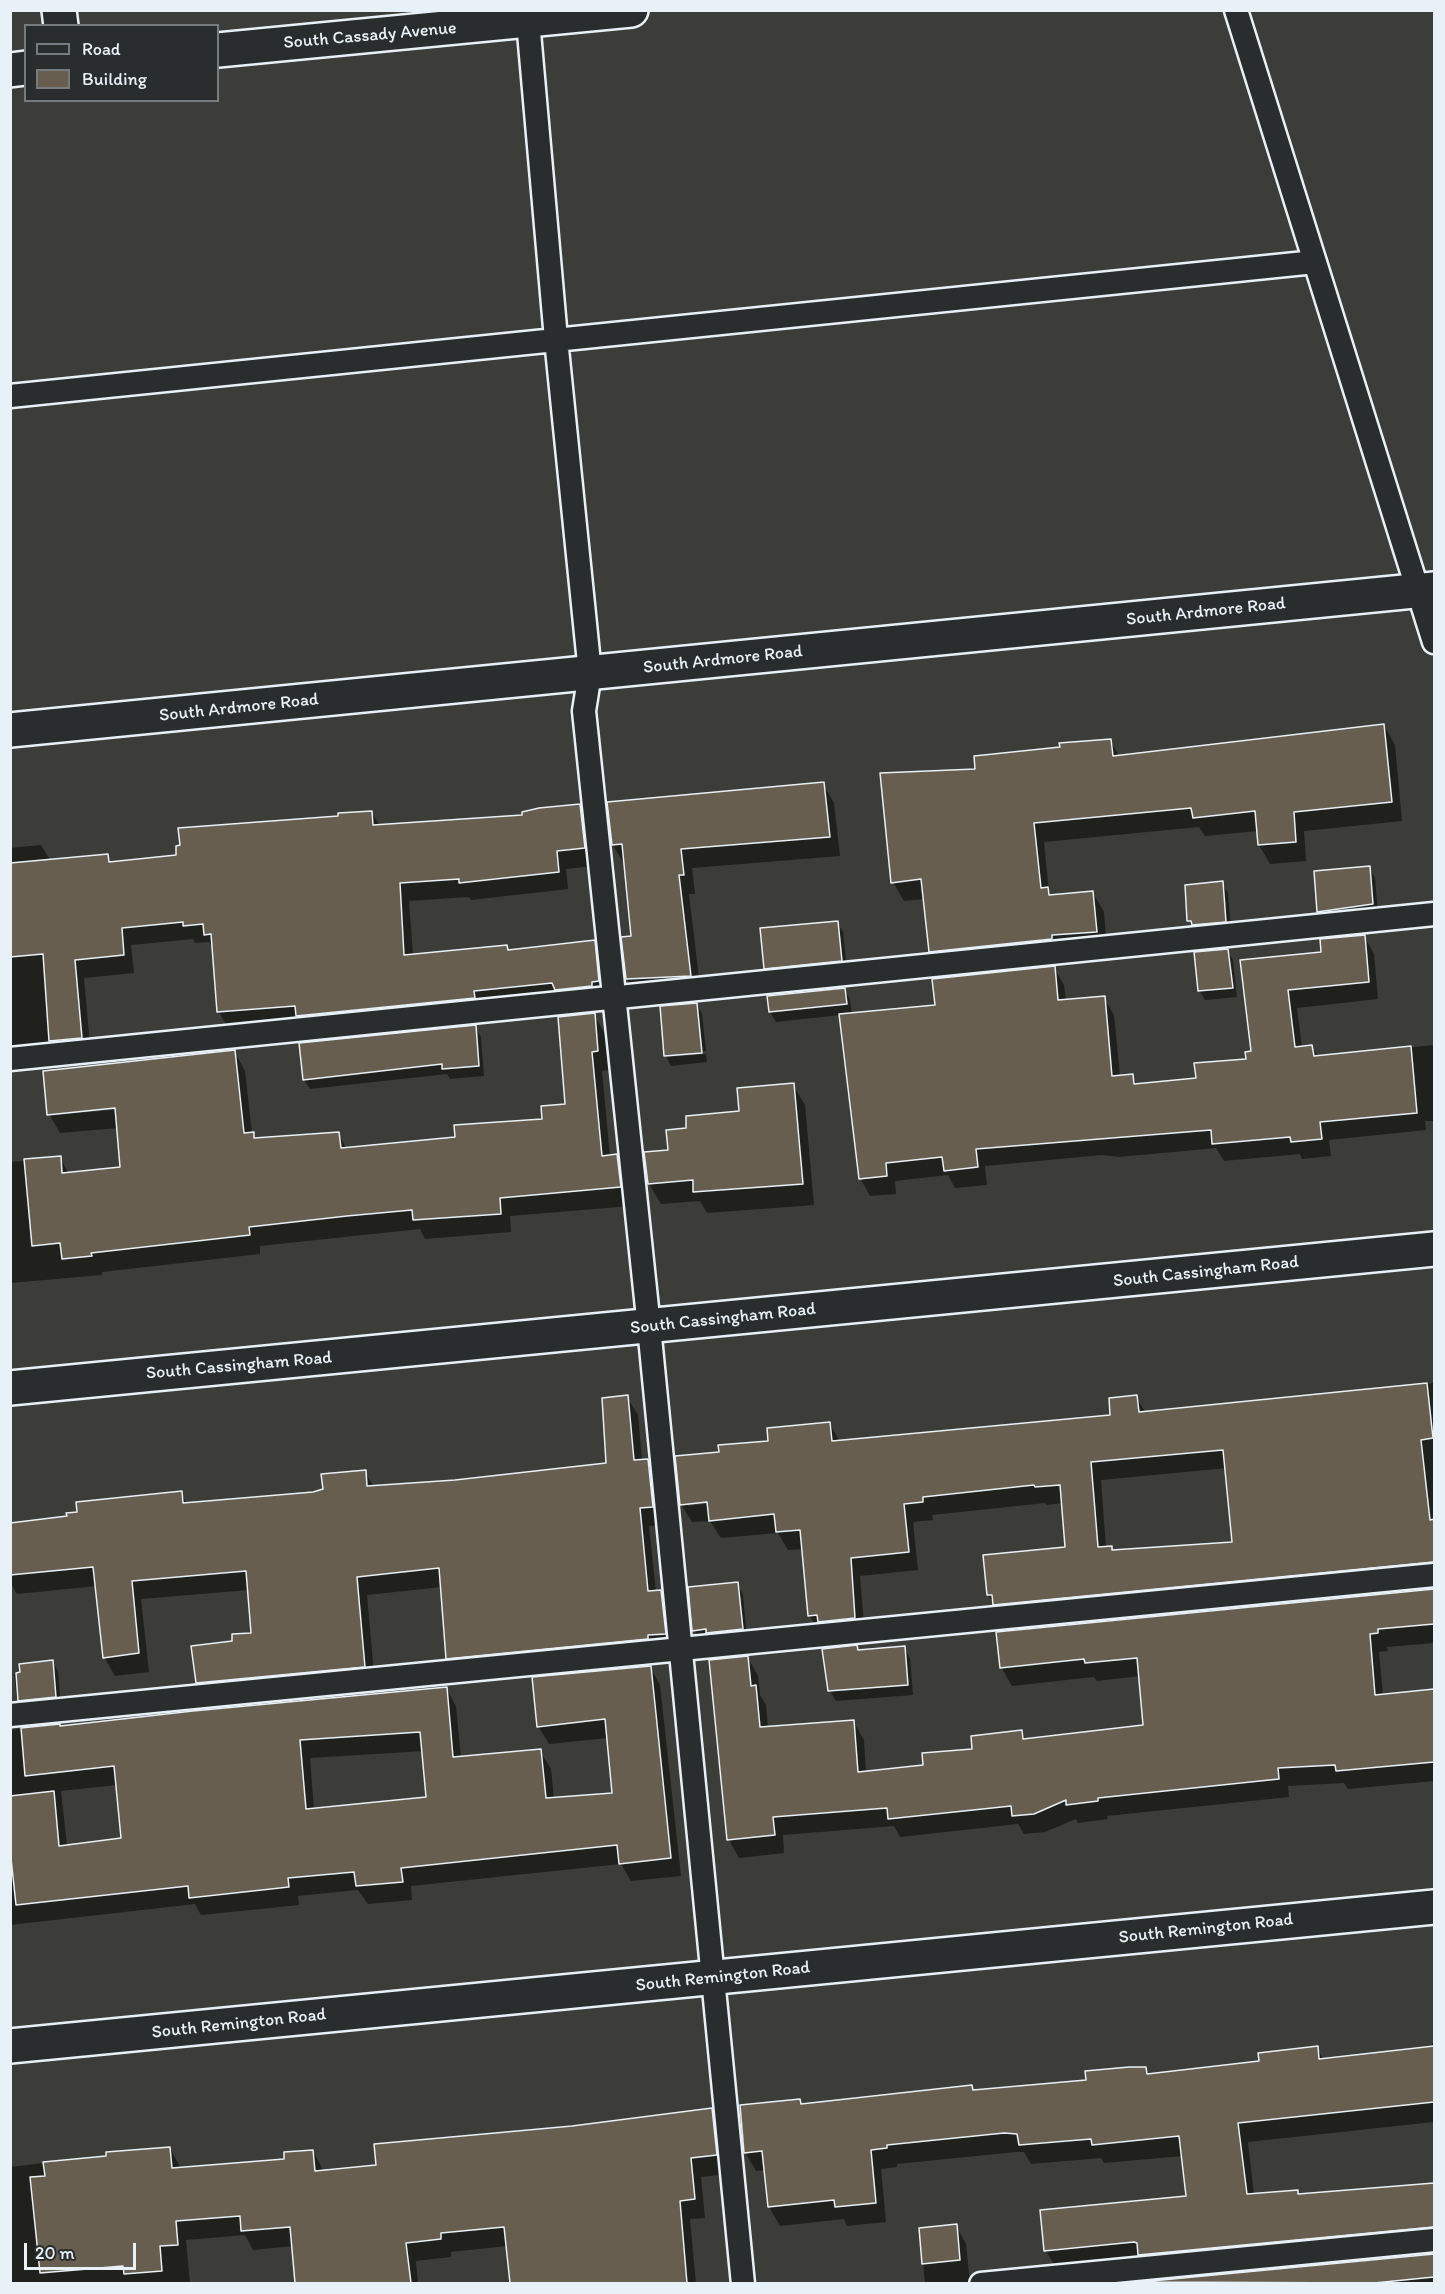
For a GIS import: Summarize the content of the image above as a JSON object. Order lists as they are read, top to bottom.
{
  "streets": {
    "street": [
      "South Cassady Avenue",
      "South Ardmore Road",
      "South Cassingham Road",
      "South Remington Road"
    ]
  },
  "legend": ["Road", "Building"],
  "scale_bar": "20 m"
}
